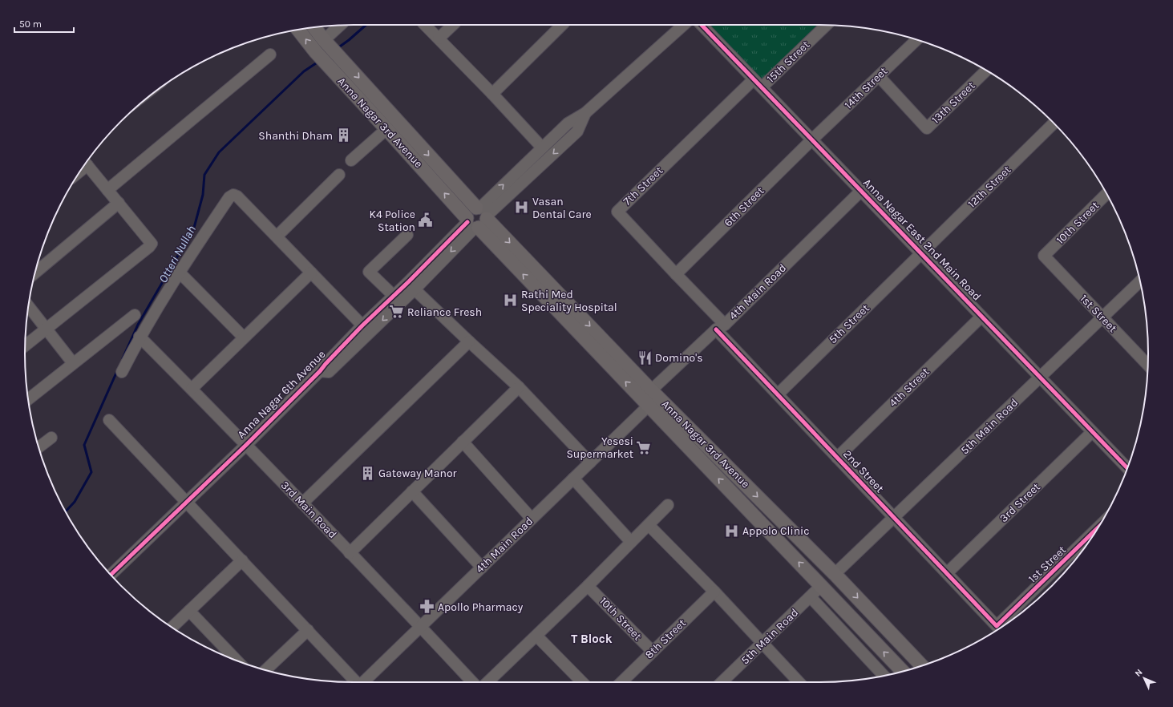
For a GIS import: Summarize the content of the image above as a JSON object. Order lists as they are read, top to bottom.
{
  "streets": {
    "main road": ["Anna Nagar 3rd Avenue"],
    "street": [
      "15th Street",
      "14th Street",
      "13th Street",
      "7th Street",
      "12th Street",
      "6th Street",
      "10th Street",
      "Anna Nagar East 2nd Main Road",
      "4th Main Road",
      "1st Street",
      "5th Street",
      "4th Street",
      "Anna Nagar 6th Avenue",
      "5th Main Road",
      "2nd Street",
      "3rd Street",
      "3rd Main Road",
      "8th Street"
    ]
  },
  "crossings": [
    ["15th Street", "Anna Nagar East 2nd Main Road"],
    ["14th Street", "13th Street"],
    ["14th Street", "6th Street"],
    ["14th Street", "Anna Nagar East 2nd Main Road"],
    ["Anna Nagar 3rd Avenue", "4th Main Road"],
    ["Anna Nagar 3rd Avenue", "Anna Nagar 6th Avenue"],
    ["Anna Nagar 3rd Avenue", "5th Main Road"],
    ["7th Street", "6th Street"],
    ["7th Street", "Anna Nagar East 2nd Main Road"],
    ["7th Street", "4th Main Road"],
    ["7th Street", "2nd Street"],
    ["12th Street", "Anna Nagar East 2nd Main Road"],
    ["12th Street", "5th Street"],
    ["6th Street", "Anna Nagar East 2nd Main Road"],
    ["10th Street", "1st Street"],
    ["10th Street", "8th Street"],
    ["Anna Nagar East 2nd Main Road", "4th Main Road"],
    ["Anna Nagar East 2nd Main Road", "5th Street"],
    ["Anna Nagar East 2nd Main Road", "4th Street"],
    ["Anna Nagar East 2nd Main Road", "5th Main Road"],
    ["Anna Nagar East 2nd Main Road", "3rd Street"],
    ["4th Main Road", "2nd Street"],
    ["4th Main Road", "3rd Main Road"],
    ["1st Street", "5th Main Road"],
    ["1st Street", "2nd Street"],
    ["5th Street", "2nd Street"],
    ["4th Street", "2nd Street"],
    ["Anna Nagar 6th Avenue", "3rd Main Road"],
    ["5th Main Road", "2nd Street"],
    ["2nd Street", "3rd Street"]
  ],
  "districts": ["T Block"],
  "water": ["Otteri Nullah"],
  "places": {
    "building": ["Shanthi Dham", "Gateway Manor"],
    "hospital": ["Vasan Dental Care", "Rathi Med Speciality Hospital", "Appolo Clinic"],
    "public building": ["K4 Police Station"],
    "supermarket": ["Reliance Fresh", "Yesesi Supermarket"],
    "restaurant": ["Domino's"],
    "pharmacy": ["Apollo Pharmacy"]
  },
  "scale_bar": "50 m",
  "north": "top left"
}
